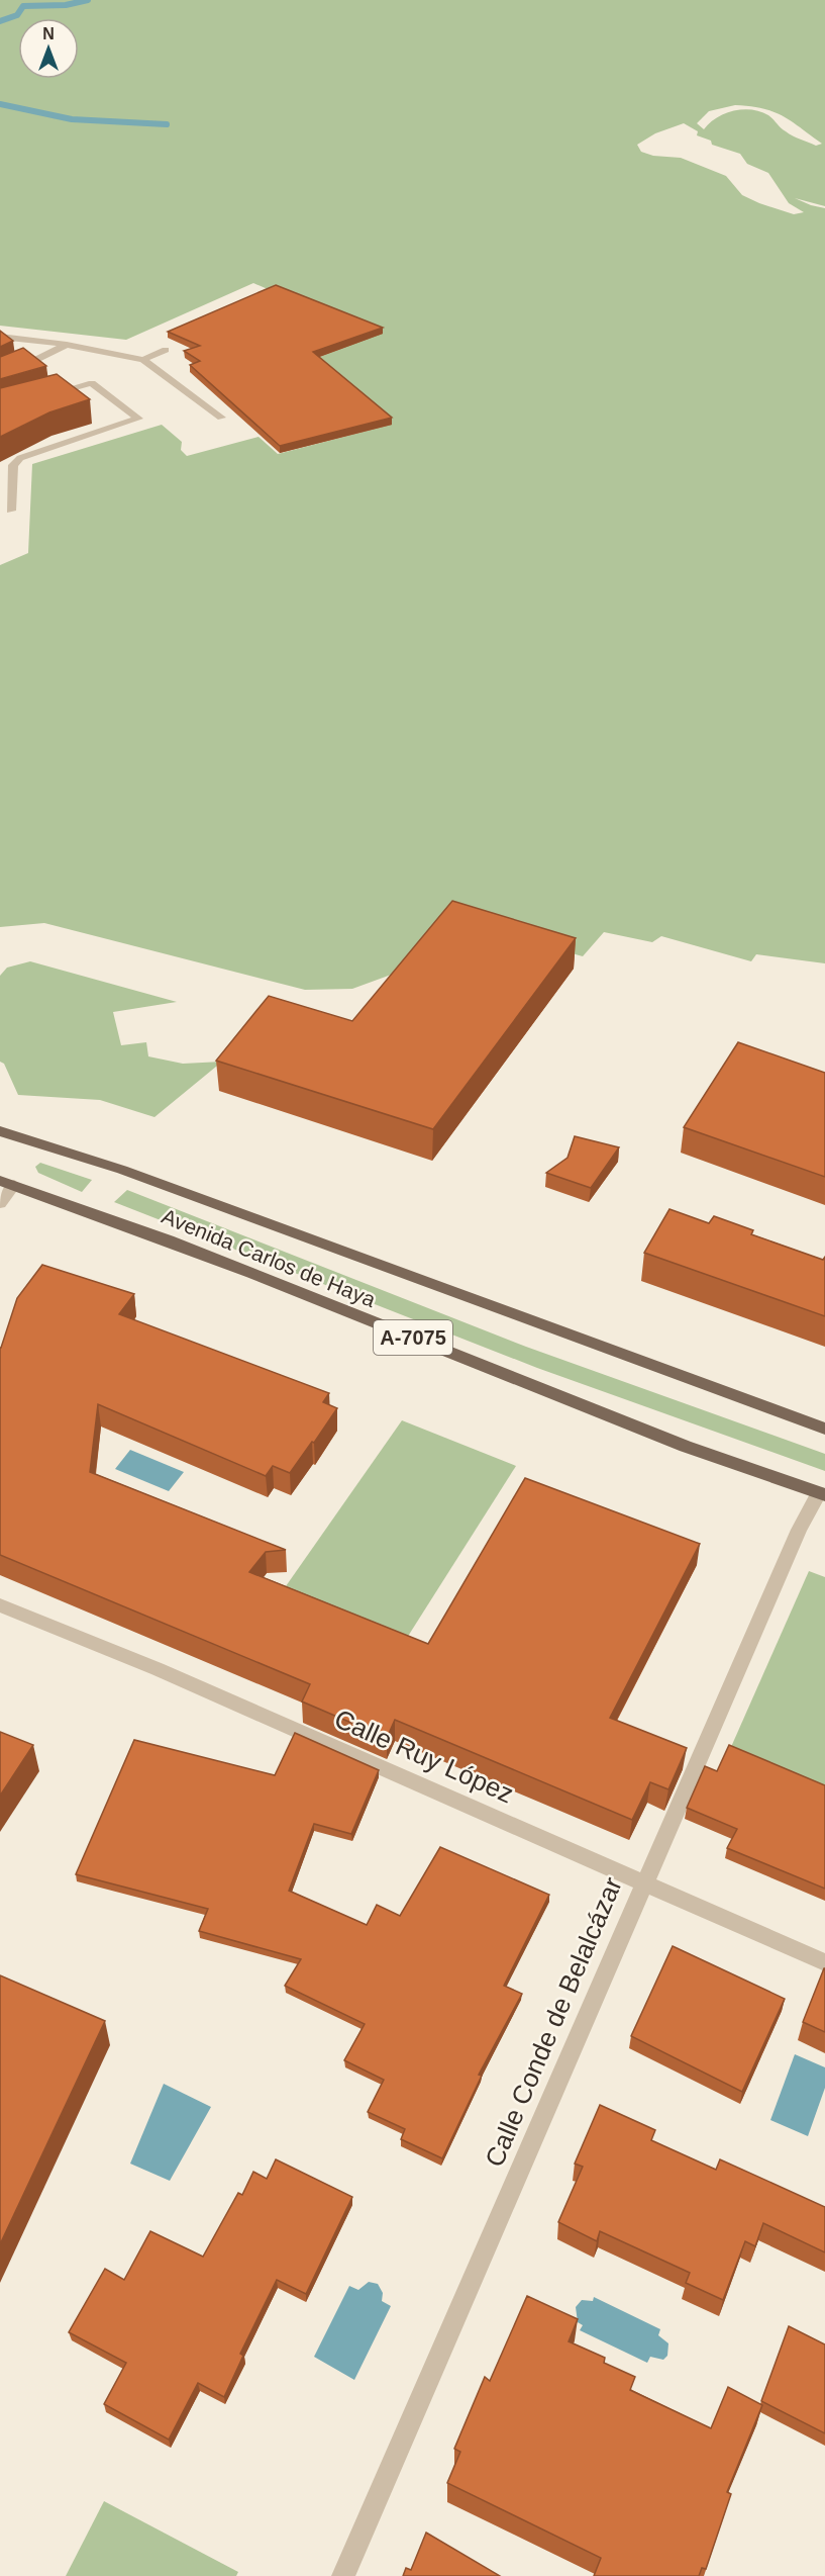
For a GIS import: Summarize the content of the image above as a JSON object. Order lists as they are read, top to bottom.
{
  "streets": {
    "main road": ["Avenida Carlos de Haya", "A-7075"],
    "street": ["Calle Ruy López", "Calle Conde de Belalcázar"]
  },
  "crossings": [
    ["Avenida Carlos de Haya", "Calle Conde de Belalcázar"],
    ["Calle Ruy López", "Calle Conde de Belalcázar"]
  ],
  "north": "top"
}
